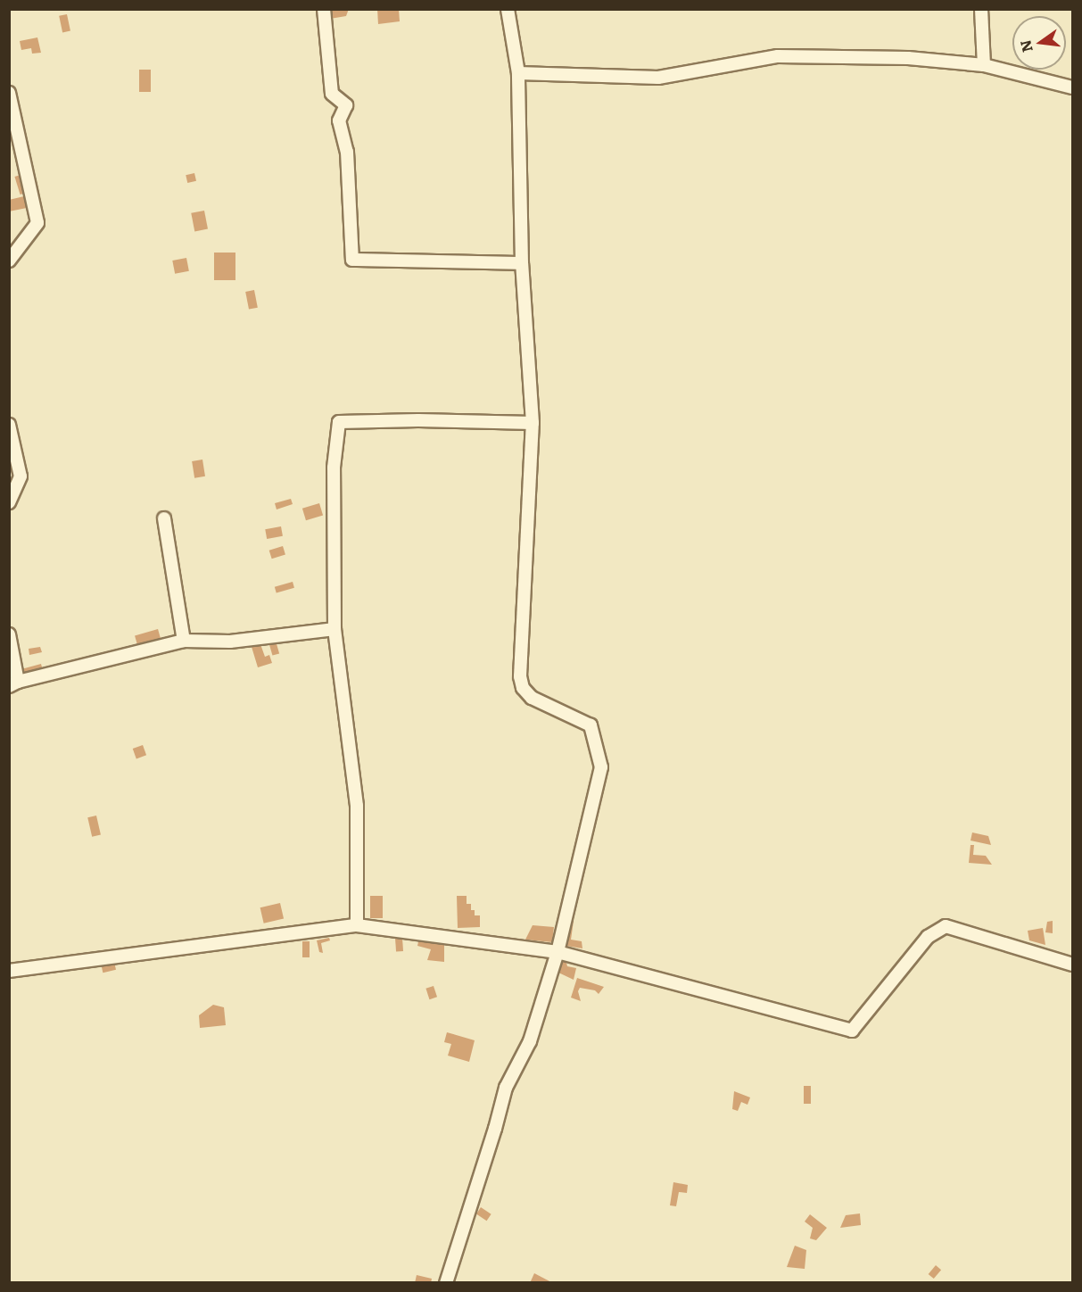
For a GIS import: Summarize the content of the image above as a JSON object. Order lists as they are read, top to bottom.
{
  "north": "left"
}
